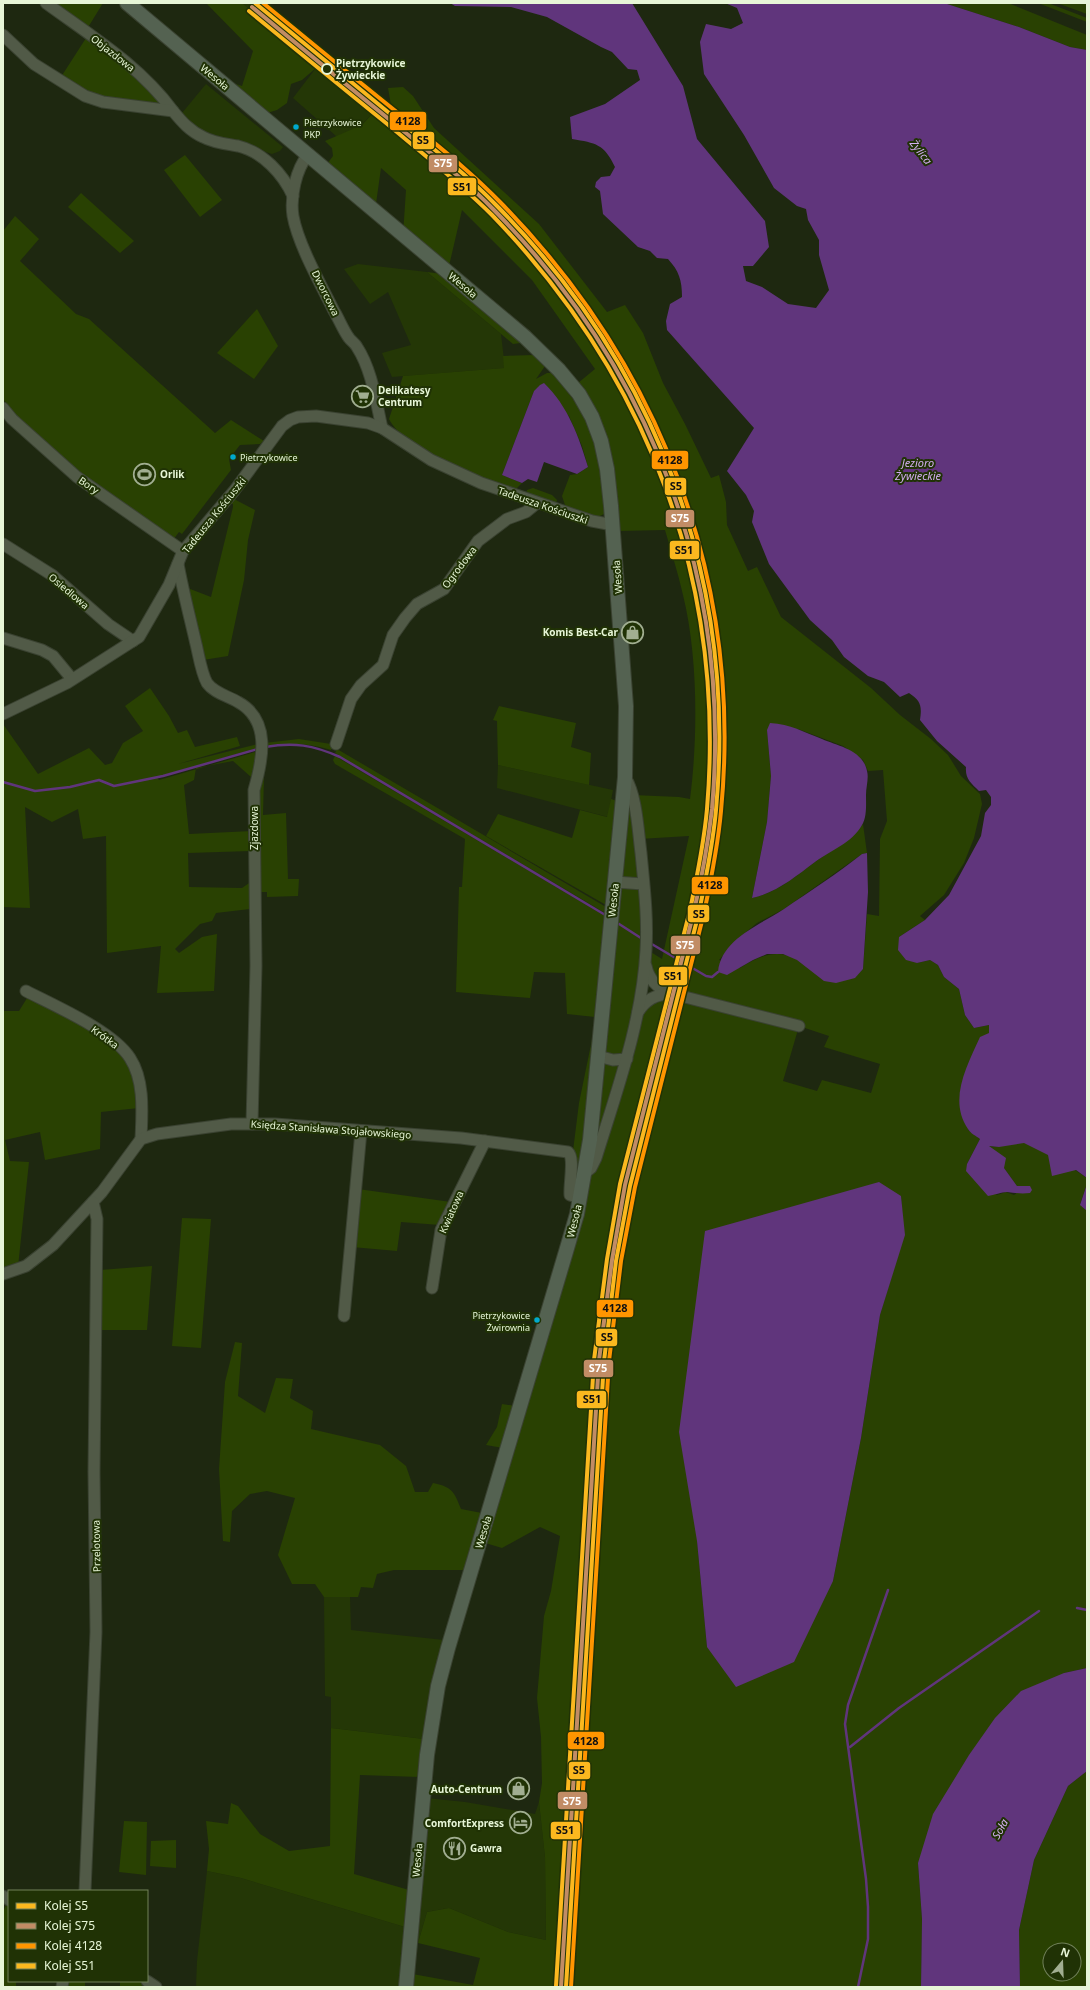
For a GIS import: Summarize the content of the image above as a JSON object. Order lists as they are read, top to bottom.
{
  "streets": {
    "main road": ["Wesoła"],
    "street": [
      "Objazdowa",
      "Dworcowa",
      "Bory",
      "Tadeusza Kościuszki",
      "Ogrodowa",
      "Osiedlowa",
      "Zjazdowa",
      "Krótka",
      "Księdza Stanisława Stojałowskiego",
      "Kwiatowa",
      "Przelotowa"
    ]
  },
  "crossings": [
    ["Objazdowa", "Dworcowa"],
    ["Wesoła", "Dworcowa"],
    ["Wesoła", "Tadeusza Kościuszki"],
    ["Wesoła", "Księdza Stanisława Stojałowskiego"],
    ["Dworcowa", "Tadeusza Kościuszki"],
    ["Bory", "Tadeusza Kościuszki"],
    ["Tadeusza Kościuszki", "Ogrodowa"],
    ["Tadeusza Kościuszki", "Osiedlowa"],
    ["Tadeusza Kościuszki", "Zjazdowa"],
    ["Zjazdowa", "Księdza Stanisława Stojałowskiego"],
    ["Krótka", "Księdza Stanisława Stojałowskiego"],
    ["Księdza Stanisława Stojałowskiego", "Kwiatowa"]
  ],
  "water": ["Żylica", "Jezioro Żywieckie", "Soła"],
  "places": {
    "other": [
      "Pietrzykowice Żywieckie",
      "Pietrzykowice PKP",
      "Pietrzykowice",
      "Pietrzykowice Żwirownia"
    ],
    "supermarket": ["Delikatesy Centrum"],
    "sports": ["Orlik"],
    "shop": ["Komis Best-Car", "Auto-Centrum"],
    "hotel": ["ComfortExpress"],
    "restaurant": ["Gawra"]
  },
  "lines": [
    "rail line S5",
    "rail line 4128",
    "rail line S75",
    "rail line S51"
  ],
  "legend": [
    "Kolej S5",
    "Kolej S75",
    "Kolej 4128",
    "Kolej S51"
  ],
  "north": "top"
}
